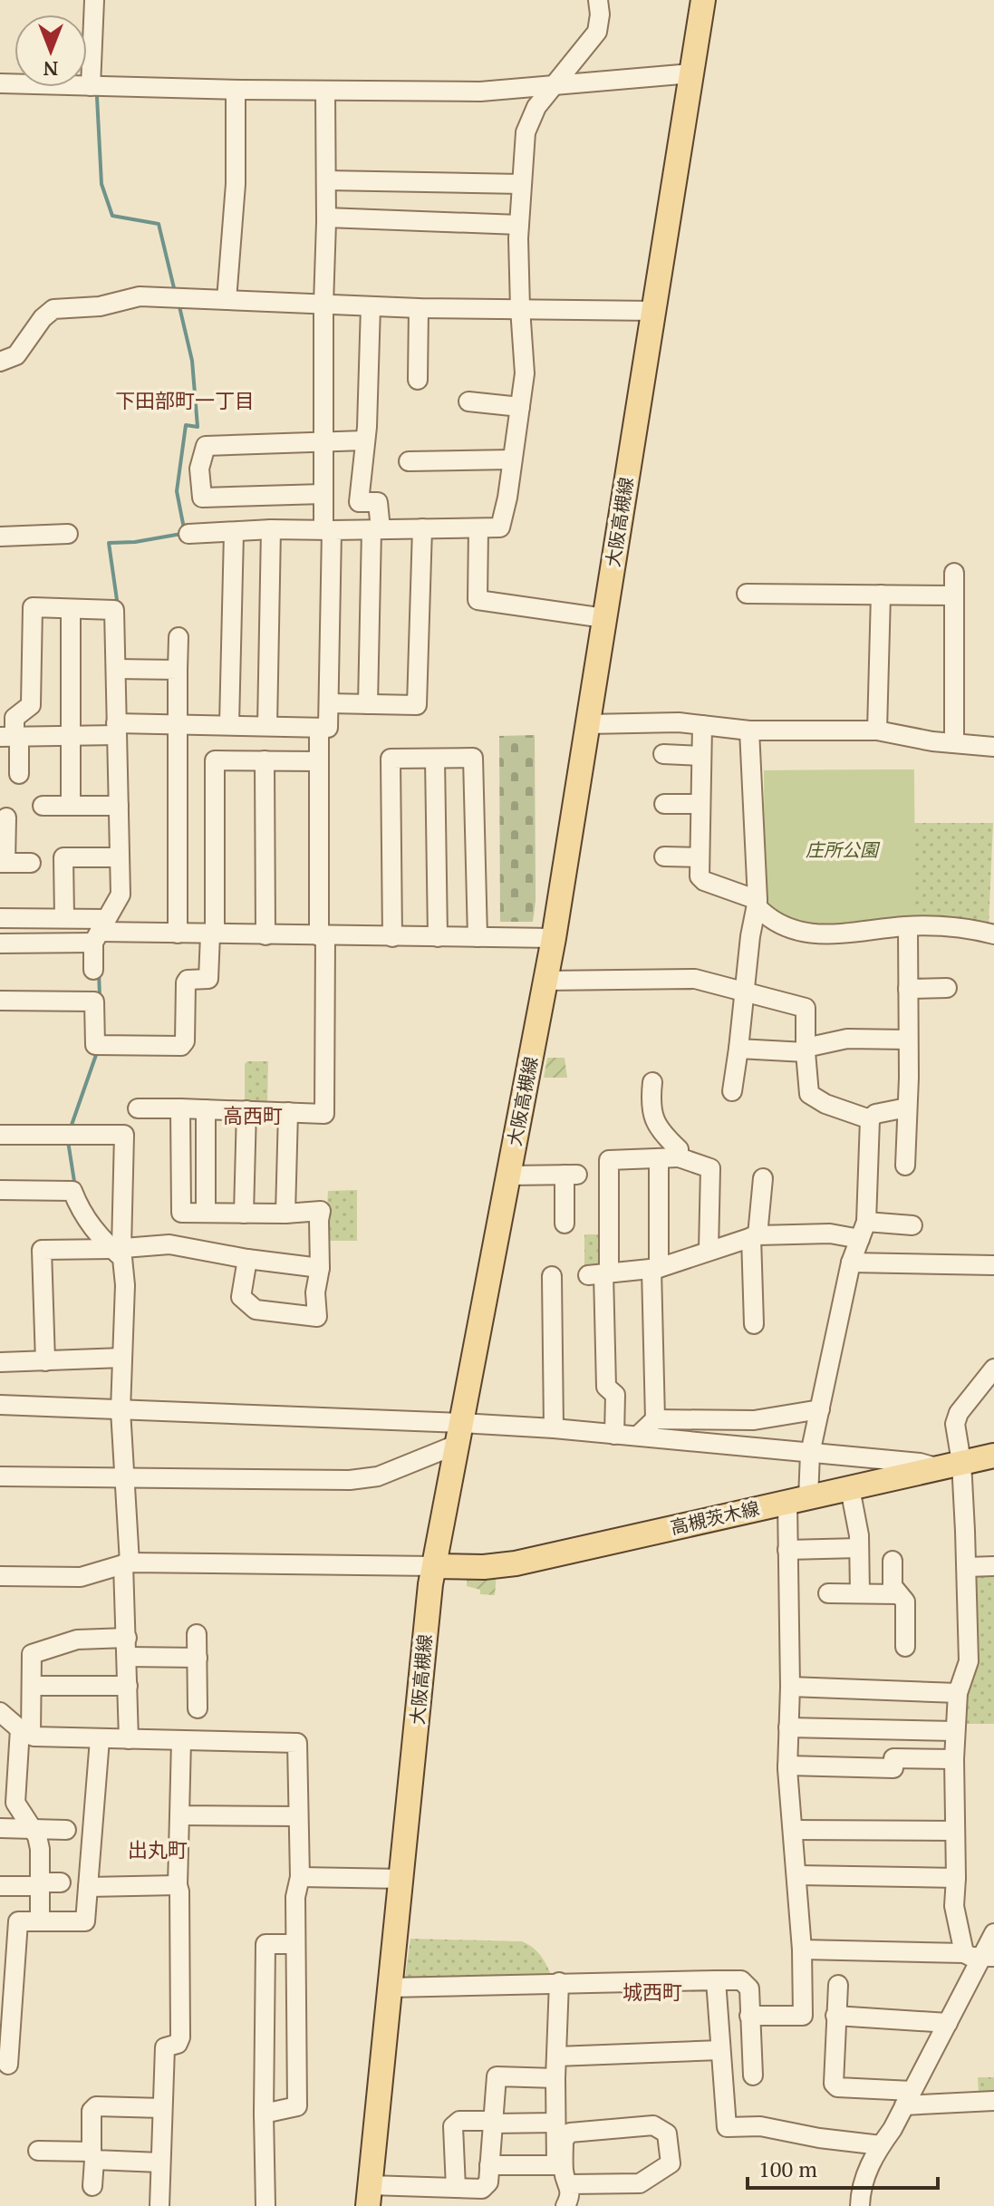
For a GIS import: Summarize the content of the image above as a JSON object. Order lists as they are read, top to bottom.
{
  "streets": {
    "main road": ["大阪高槻線", "高槻茨木線"]
  },
  "crossings": [
    ["大阪高槻線", "高槻茨木線"]
  ],
  "districts": [
    "下田部町一丁目",
    "高西町",
    "出丸町",
    "城西町"
  ],
  "parks": ["庄所公園"],
  "scale_bar": "100 m",
  "north": "bottom"
}
